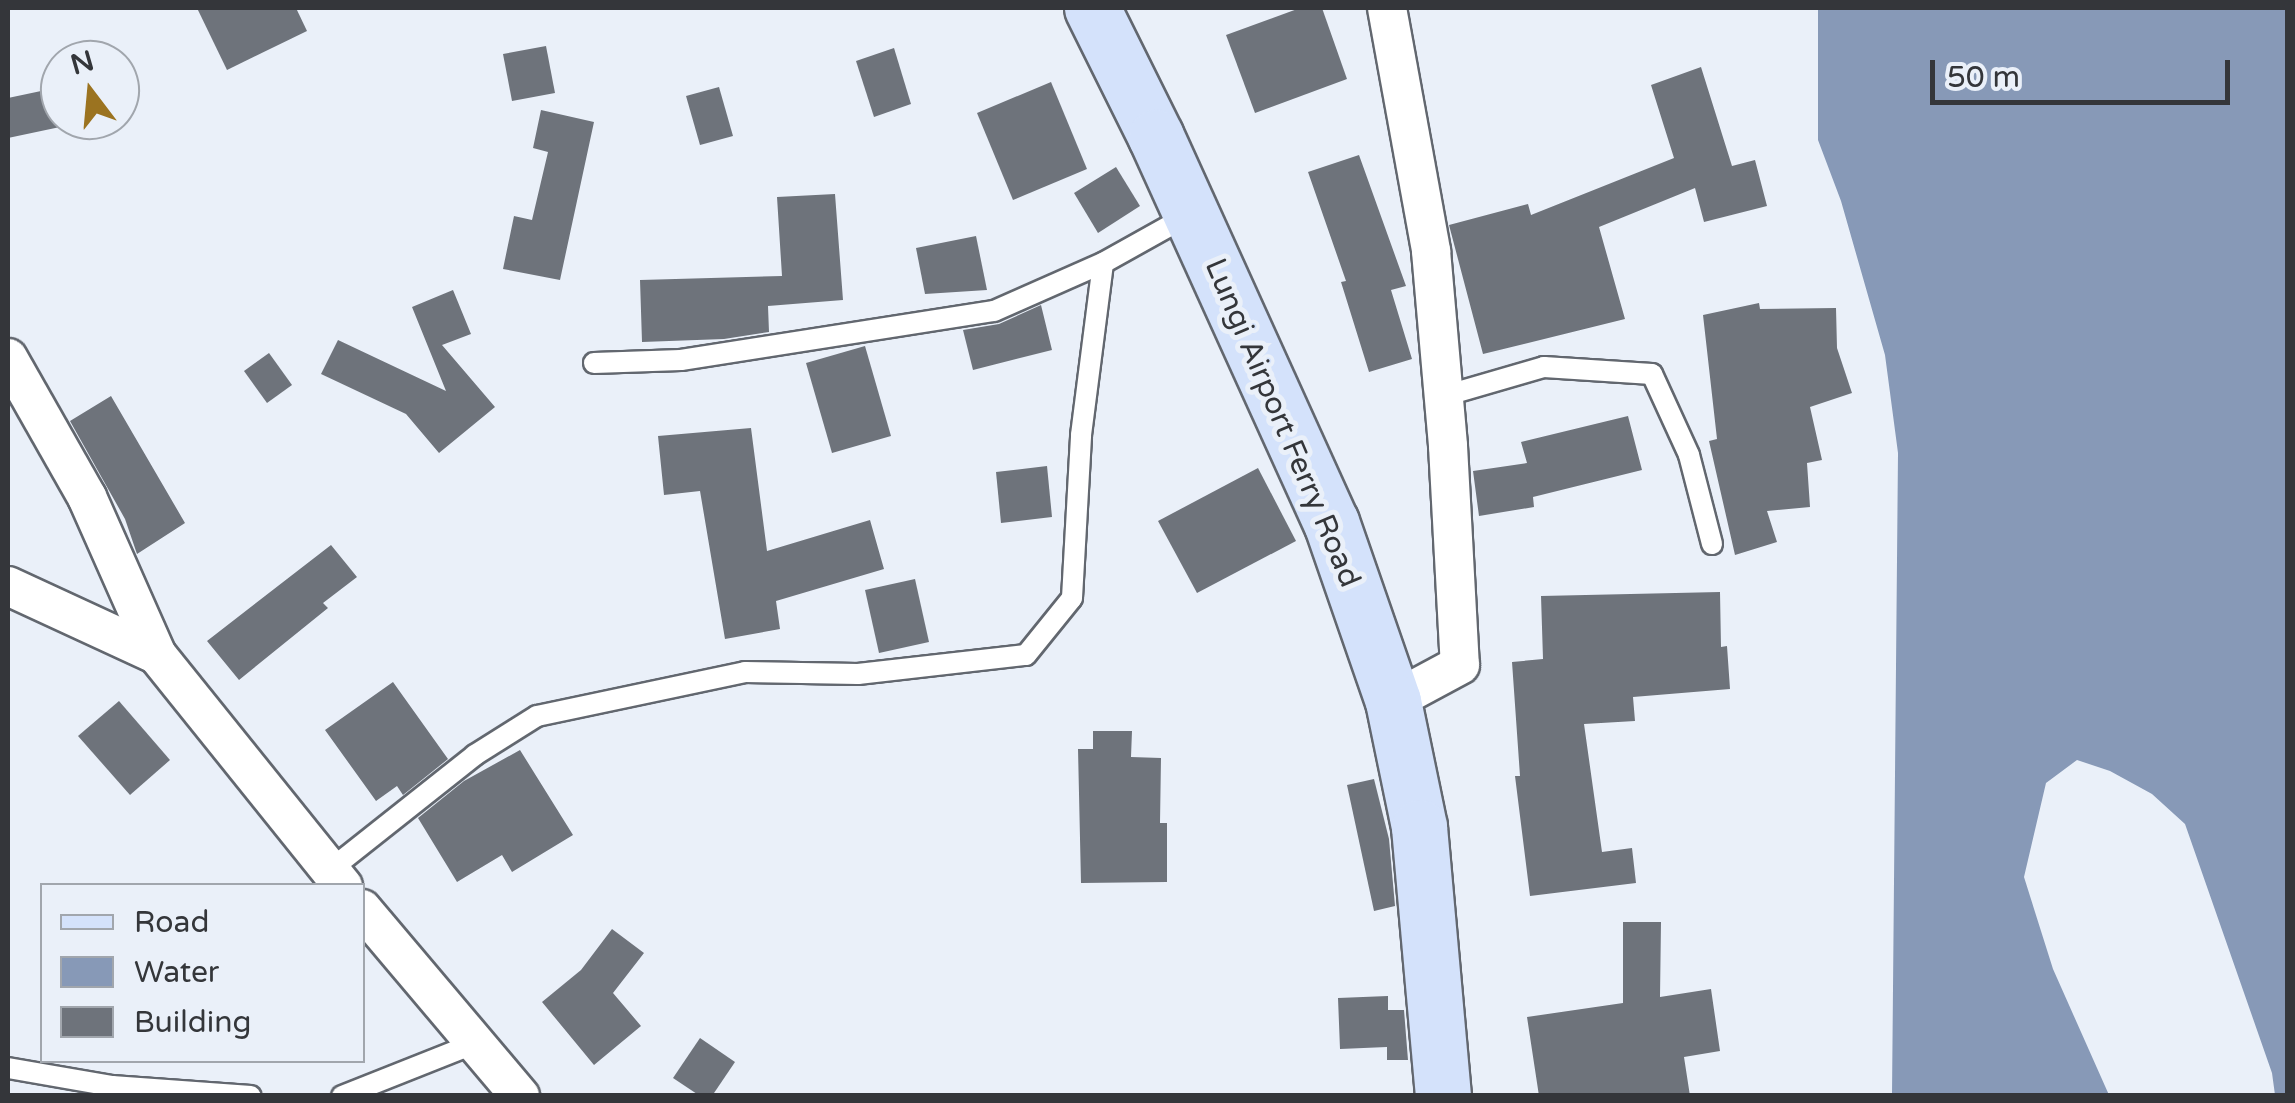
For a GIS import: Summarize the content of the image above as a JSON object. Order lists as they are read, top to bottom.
{
  "streets": {
    "main road": ["Lungi Airport Ferry Road"]
  },
  "legend": ["Road", "Water", "Building"],
  "scale_bar": "50 m",
  "north": "top"
}
